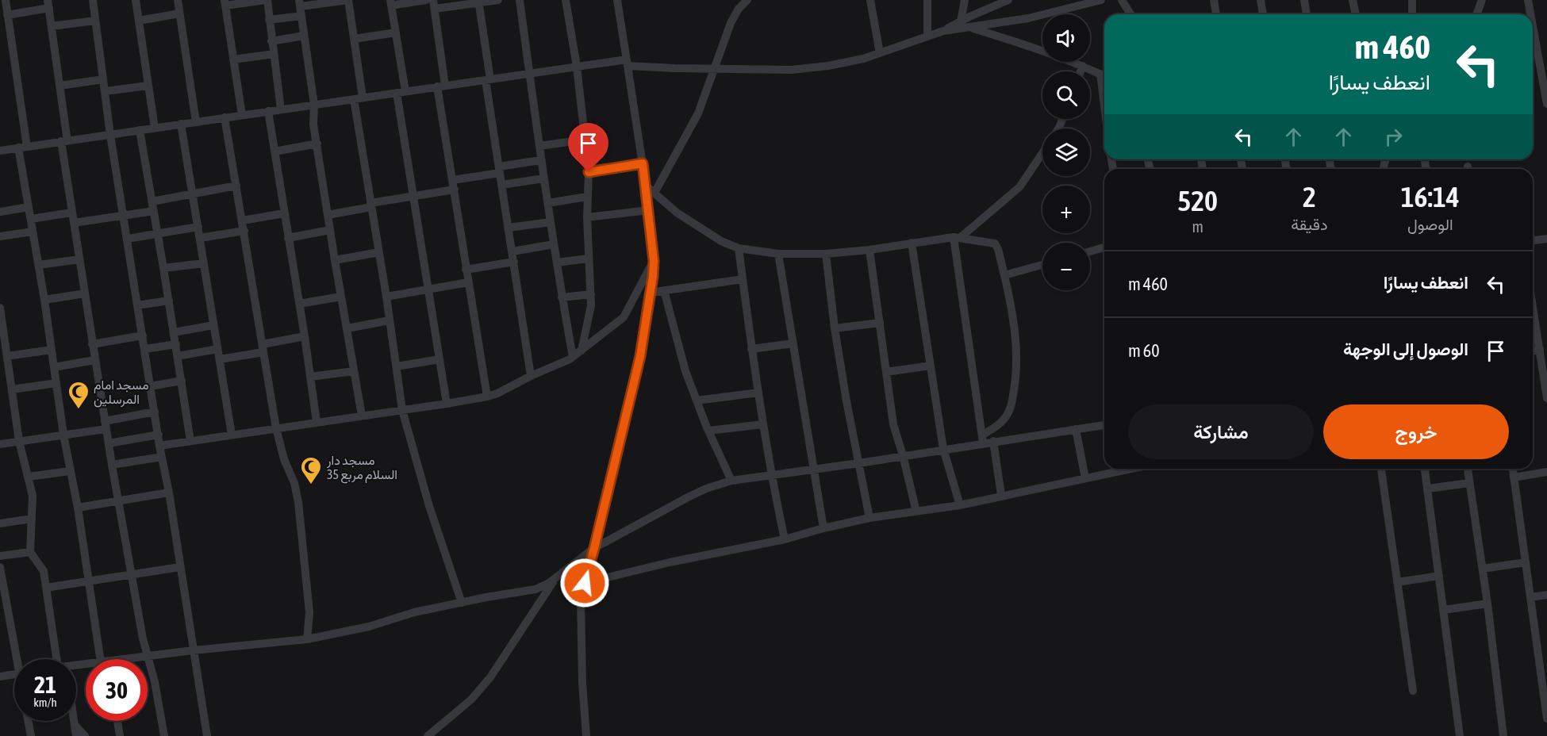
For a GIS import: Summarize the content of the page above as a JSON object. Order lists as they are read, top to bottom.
{
  "places": {
    "mosque": ["مسجد امام المرسلين", "مسجد دار السلام مربع 35"]
  },
  "page": {
    "map_buttons": ["+", "−"],
    "turn": ["460 m", "انعطف يسارًا"],
    "eta": [
      "16:14",
      "الوصول",
      "2",
      "دقيقة",
      "520",
      "m"
    ],
    "list": [
      {
        "name": "انعطف يسارًا",
        "value": "460 m"
      },
      {
        "name": "الوصول إلى الوجهة",
        "value": "60 m"
      }
    ],
    "buttons": ["خروج", "مشاركة"],
    "speed": "21 km/h",
    "limit": "30"
  }
}
